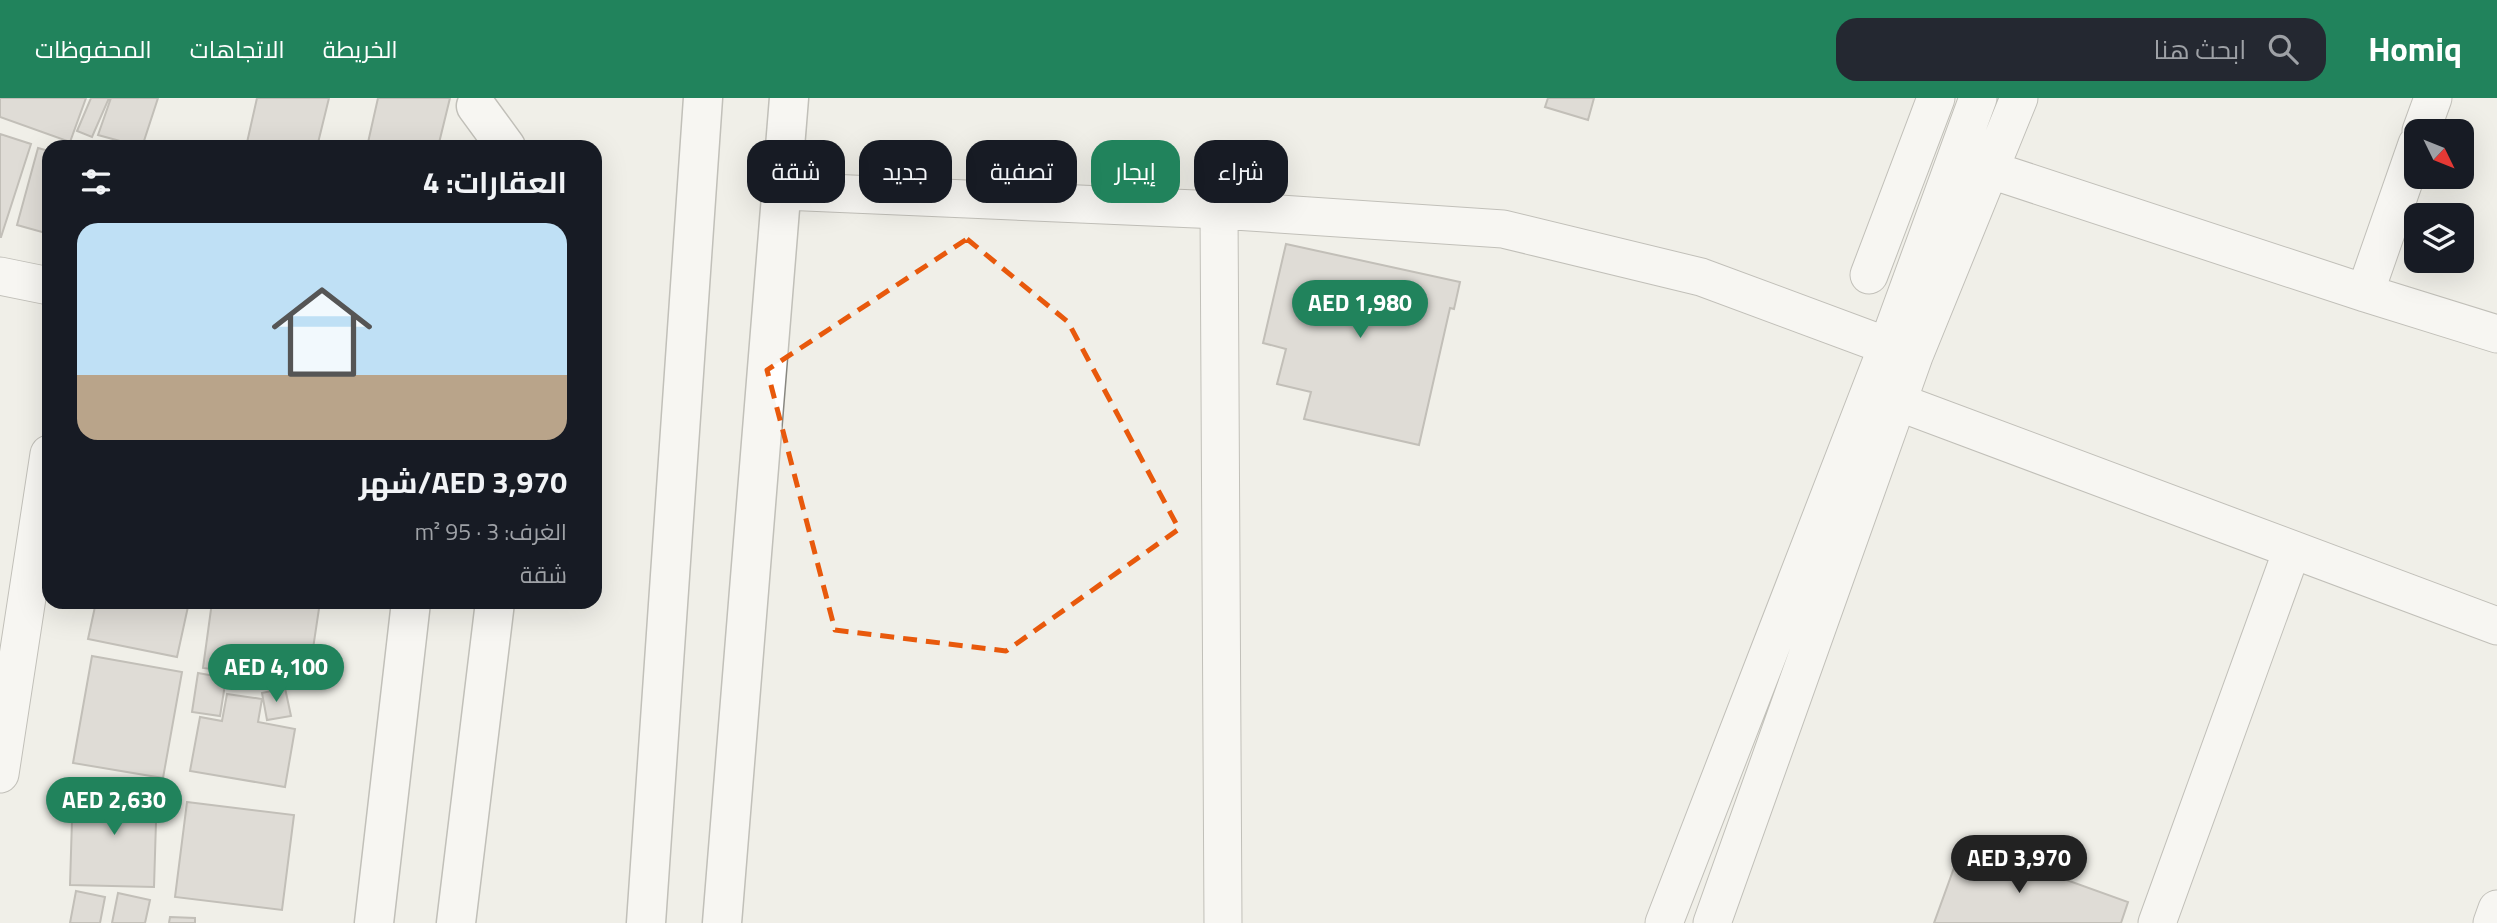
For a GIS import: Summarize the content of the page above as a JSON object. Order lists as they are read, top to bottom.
{
  "north": "bottom right",
  "page": {
    "header": "Homiq",
    "search": "ابحث هنا",
    "nav": ["الخريطة", "الاتجاهات", "المحفوظات"],
    "chip": [
      "شراء",
      "إيجار",
      "تصفية",
      "جديد",
      "شقة"
    ],
    "heading": "العقارات: 4",
    "list": [
      {
        "name": "AED 3,970/شهر",
        "note": "الغرف: 3 · 95 m² · شقة"
      }
    ],
    "price": [
      "AED 1,980",
      "AED 4,100",
      "AED 2,630",
      "AED 3,970"
    ]
  }
}
